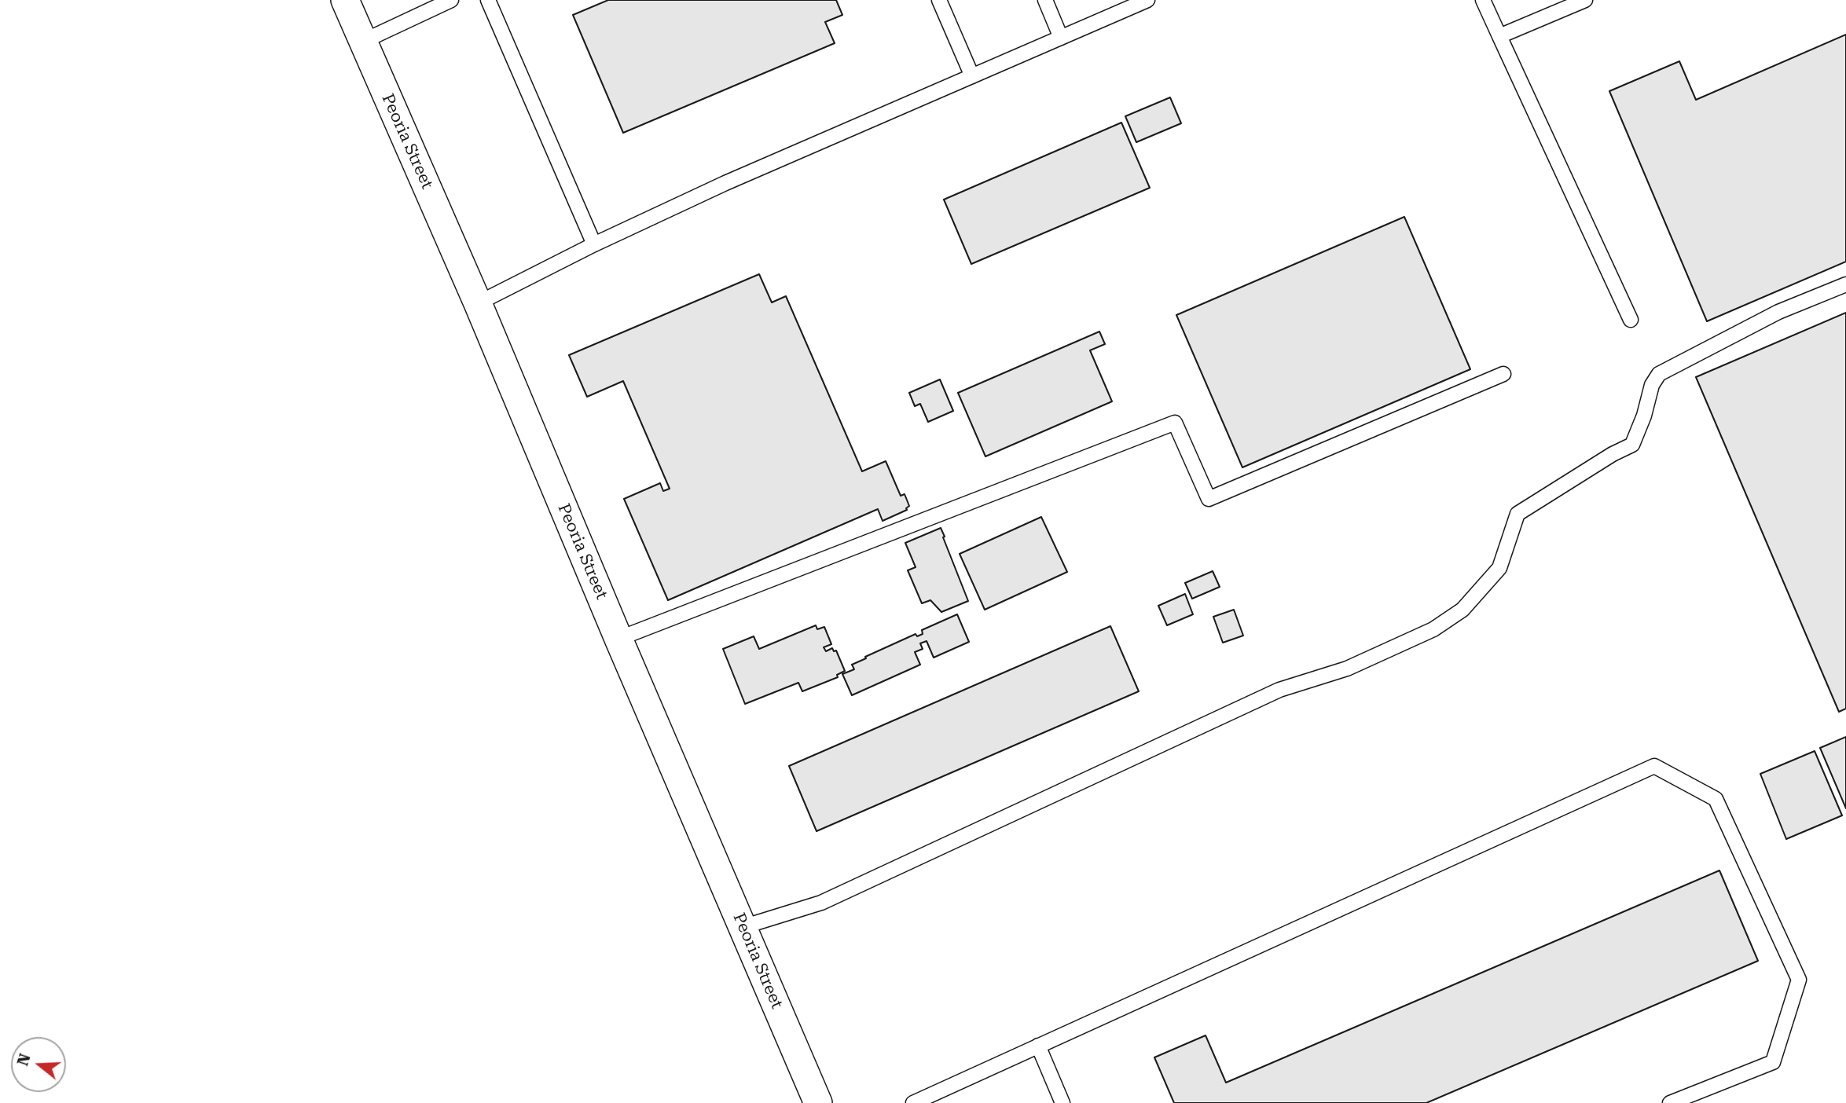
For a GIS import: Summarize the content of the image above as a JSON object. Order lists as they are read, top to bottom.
{
  "streets": {
    "street": ["Peoria Street"]
  },
  "north": "left"
}
